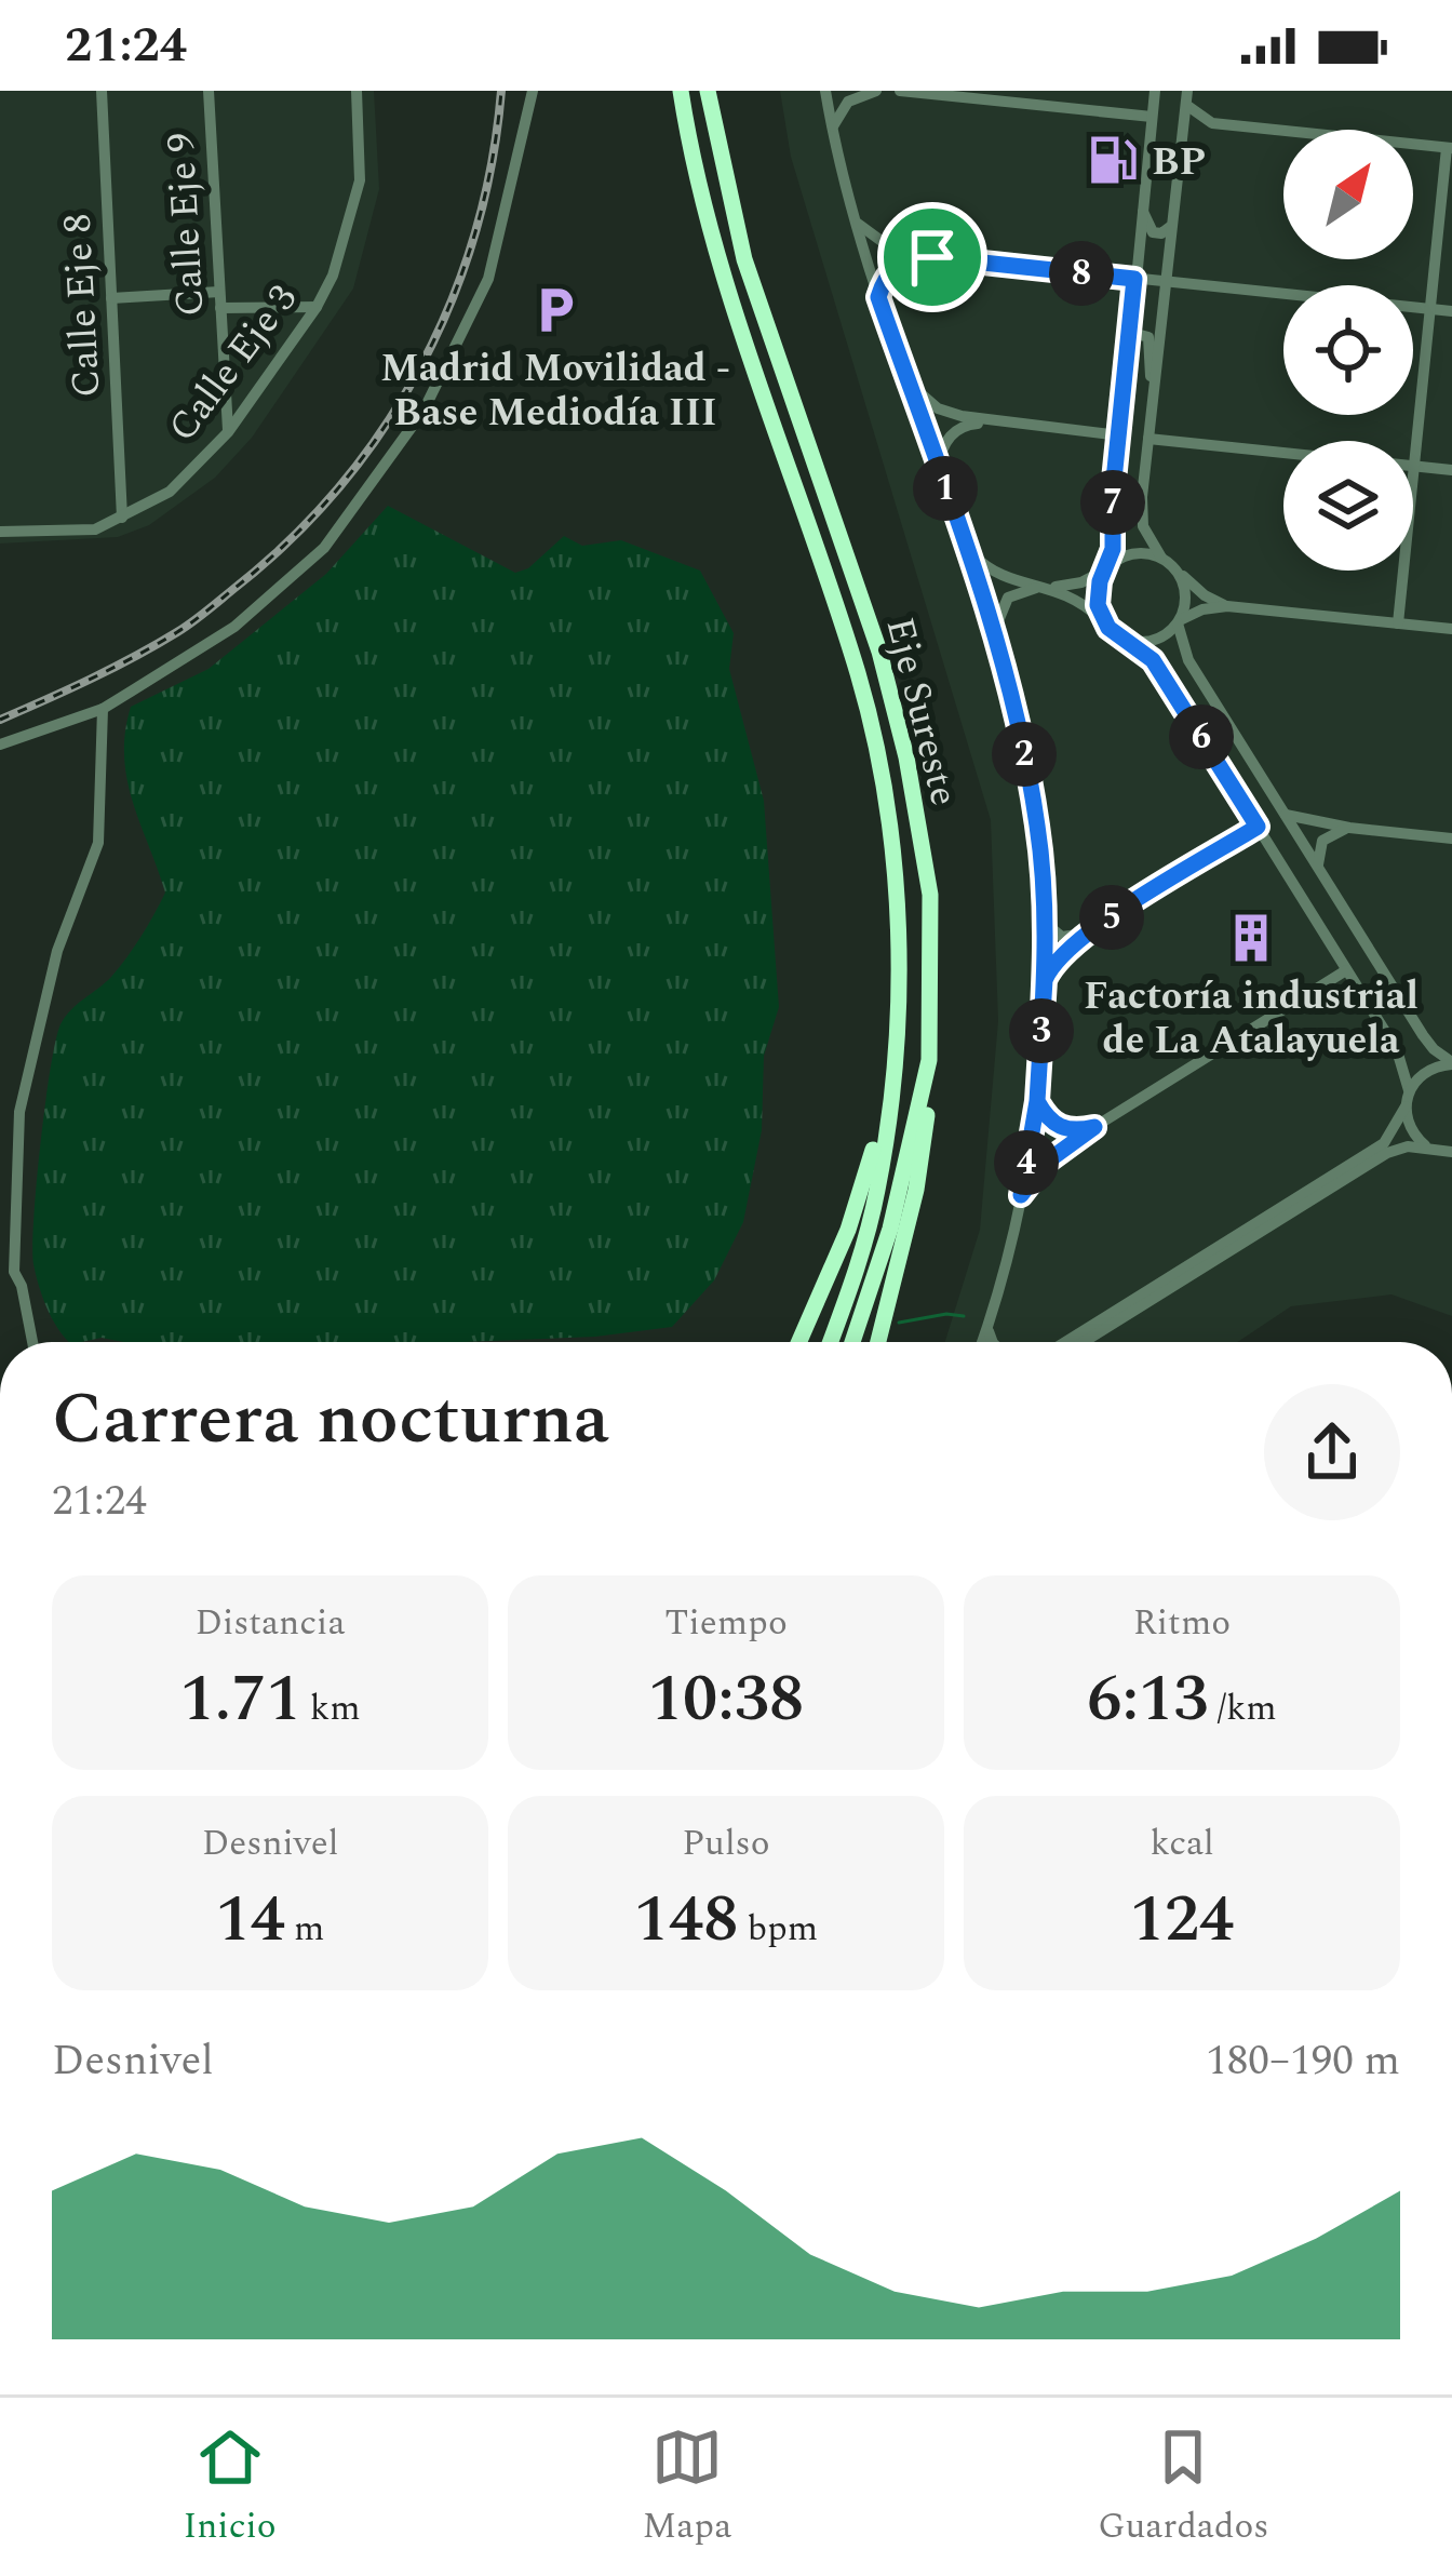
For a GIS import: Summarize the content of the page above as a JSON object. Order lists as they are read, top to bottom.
{
  "streets": {
    "highway": ["Eje Sureste"],
    "street": ["Calle Eje 9", "Calle Eje 8", "Calle Eje 3"]
  },
  "crossings": [
    ["Calle Eje 9", "Calle Eje 3"],
    ["Calle Eje 8", "Calle Eje 3"]
  ],
  "places": {
    "fuel station": ["BP"],
    "parking": ["Madrid Movilidad - Base Mediodía III"],
    "building": ["Factoría industrial de La Atalayuela"]
  },
  "north": "top right",
  "page": {
    "status": "21:24",
    "pins": [
      "8",
      "1",
      "7",
      "6",
      "2",
      "5",
      "3",
      "4"
    ],
    "heading": ["Carrera nocturna", "21:24"],
    "stats": [
      ["Distancia", "1.71 km"],
      ["Tiempo", "10:38"],
      ["Ritmo", "6:13 /km"],
      ["Desnivel", "14 m"],
      ["Pulso", "148 bpm"],
      ["kcal", "124"]
    ],
    "chart": ["Desnivel", "180–190 m"],
    "tabs": ["Inicio", "Mapa", "Guardados"]
  }
}
